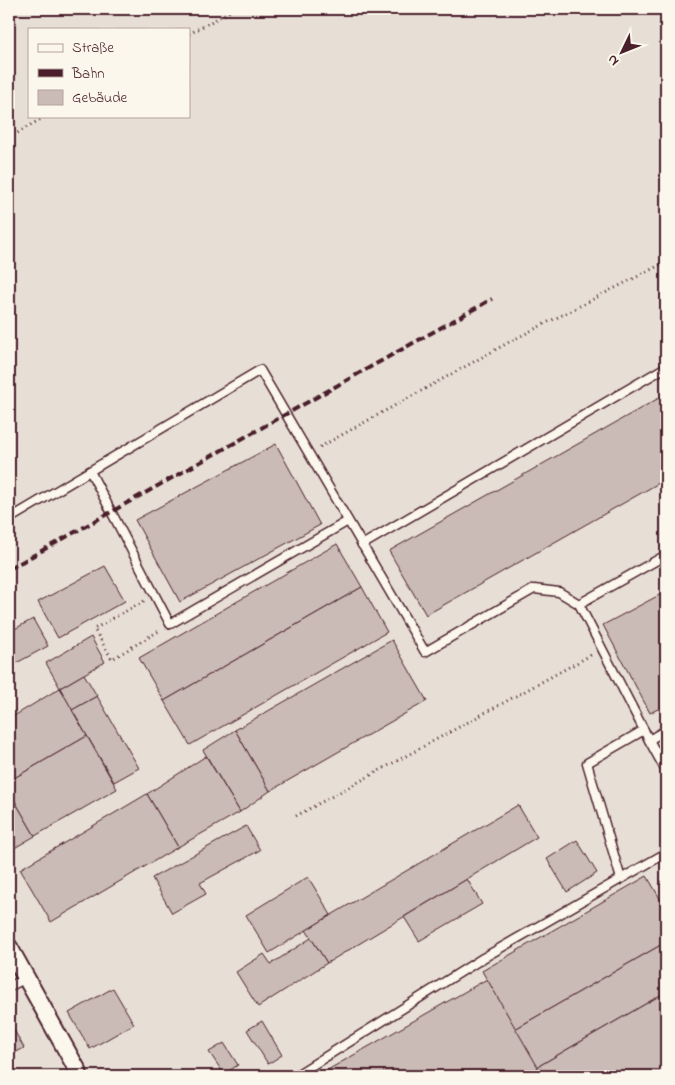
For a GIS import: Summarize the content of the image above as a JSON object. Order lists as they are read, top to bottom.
{
  "legend": ["Straße", "Bahn", "Gebäude"],
  "north": "bottom left"
}
